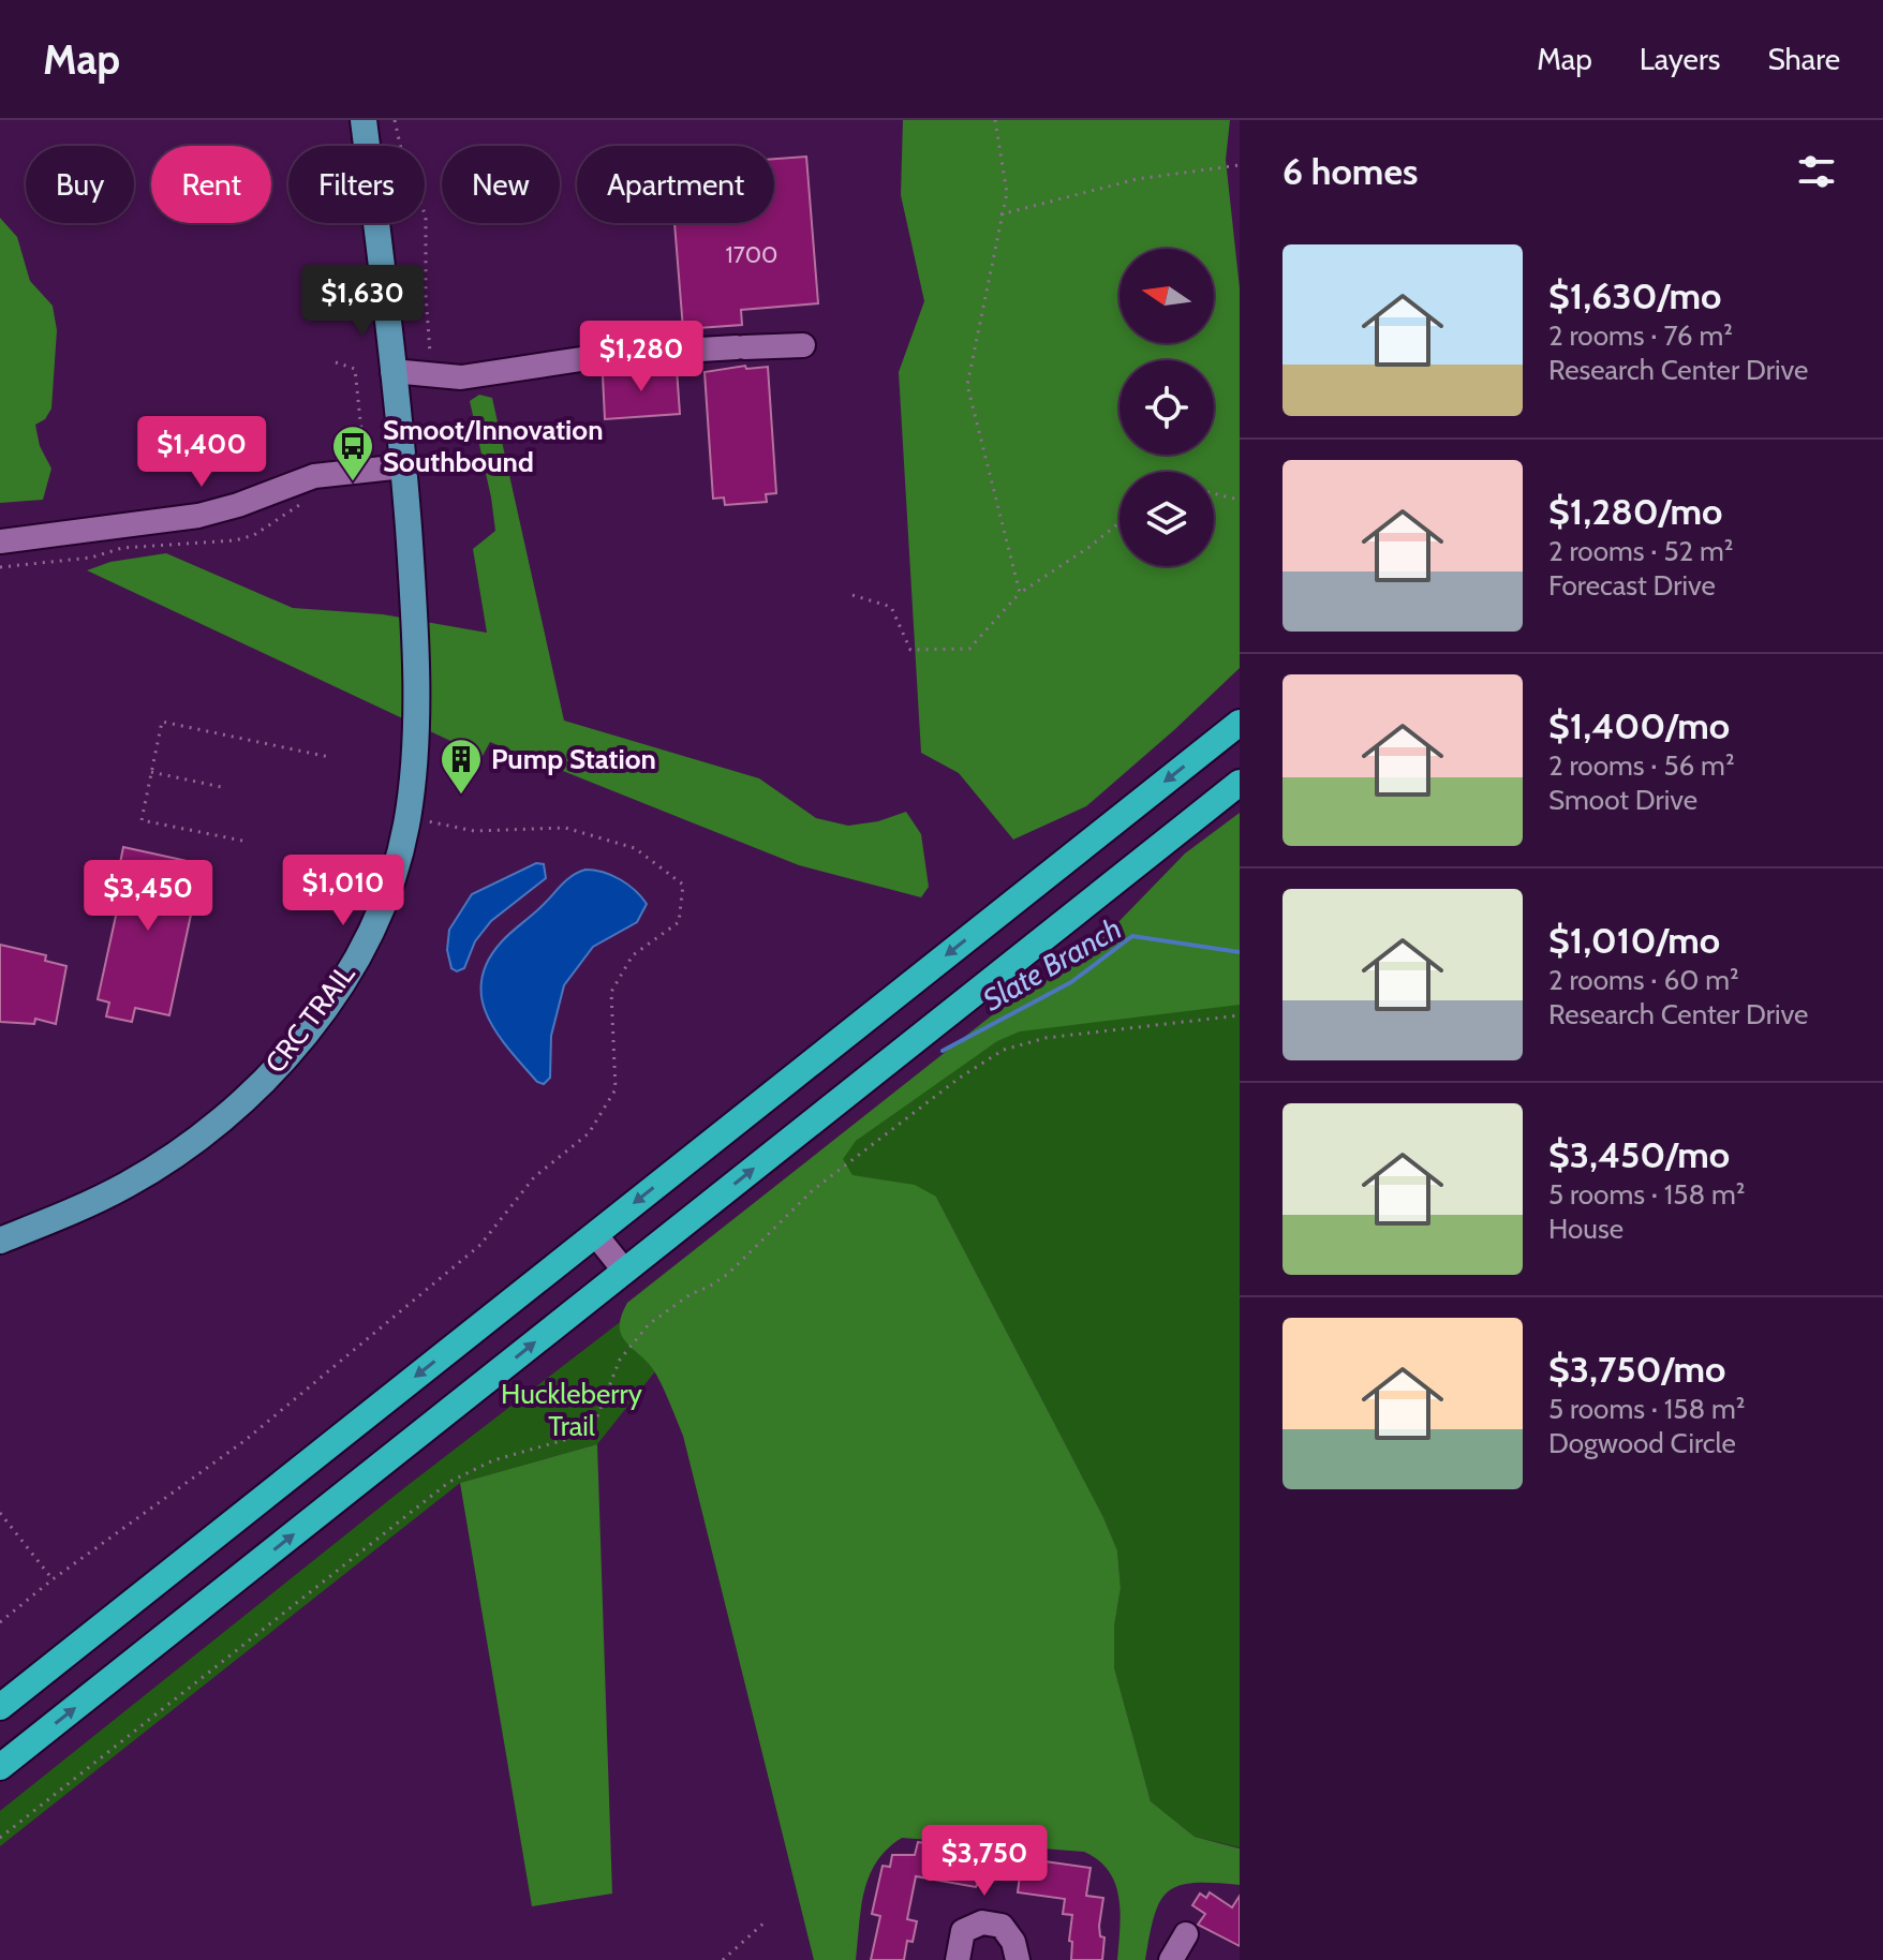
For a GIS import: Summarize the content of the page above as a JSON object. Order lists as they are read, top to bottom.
{
  "water": ["Slate Branch"],
  "parks": ["Huckleberry Trail"],
  "places": {
    "bus stop": ["Smoot/Innovation Southbound"],
    "building": ["Pump Station"]
  },
  "house_numbers": ["1700"],
  "north": "left",
  "page": {
    "header": "Map",
    "nav": ["Map", "Layers", "Share"],
    "heading": "6 homes",
    "chip": [
      "Buy",
      "Rent",
      "Filters",
      "New",
      "Apartment"
    ],
    "list": [
      {
        "name": "$1,630/mo",
        "note": "2 rooms · 76 m² · Research Center Drive"
      },
      {
        "name": "$1,280/mo",
        "note": "2 rooms · 52 m² · Forecast Drive"
      },
      {
        "name": "$1,400/mo",
        "note": "2 rooms · 56 m² · Smoot Drive"
      },
      {
        "name": "$1,010/mo",
        "note": "2 rooms · 60 m² · Research Center Drive"
      },
      {
        "name": "$3,450/mo",
        "note": "5 rooms · 158 m² · House"
      },
      {
        "name": "$3,750/mo",
        "note": "5 rooms · 158 m² · Dogwood Circle"
      }
    ],
    "price": [
      "$1,630",
      "$1,280",
      "$1,400",
      "$1,010",
      "$3,450",
      "$3,750"
    ]
  }
}
